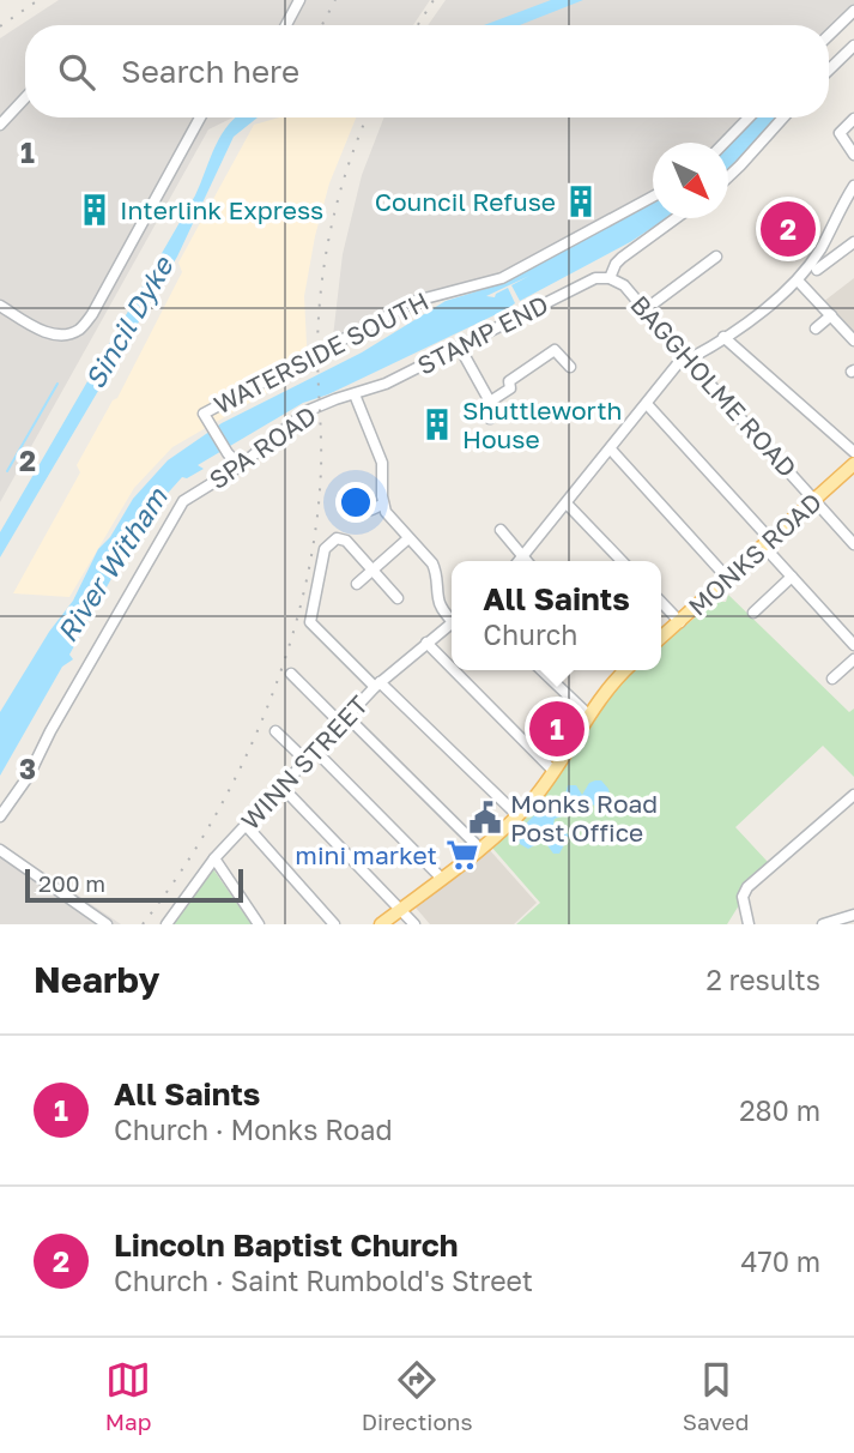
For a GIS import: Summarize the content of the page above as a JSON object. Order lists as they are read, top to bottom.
{
  "streets": {
    "main road": ["MONKS ROAD"],
    "street": [
      "STAMP END",
      "WATERSIDE SOUTH",
      "BAGGHOLME ROAD",
      "SPA ROAD",
      "WINN STREET"
    ]
  },
  "crossings": [
    ["STAMP END", "BAGGHOLME ROAD"],
    ["STAMP END", "SPA ROAD"],
    ["WATERSIDE SOUTH", "SPA ROAD"],
    ["BAGGHOLME ROAD", "MONKS ROAD"]
  ],
  "water": ["Sincil Dyke", "River Witham"],
  "places": {
    "building": ["Council Refuse", "Interlink Express", "Shuttleworth House"],
    "public building": ["Monks Road Post Office"],
    "supermarket": ["mini market"]
  },
  "scale_bar": "200 m",
  "north": "bottom right",
  "page": {
    "search": "Search here",
    "pins": ["2", "1"],
    "popup": ["All Saints", "Church"],
    "scale": "200 m",
    "heading": ["Nearby", "2 results"],
    "list": [
      {
        "mark": "1",
        "name": "All Saints",
        "note": "Church · Monks Road",
        "value": "280 m"
      },
      {
        "mark": "2",
        "name": "Lincoln Baptist Church",
        "note": "Church · Saint Rumbold's Street",
        "value": "470 m"
      }
    ],
    "nav": ["Map", "Directions", "Saved"]
  },
  "grid": {
    "rows": ["1", "2", "3"]
  }
}
